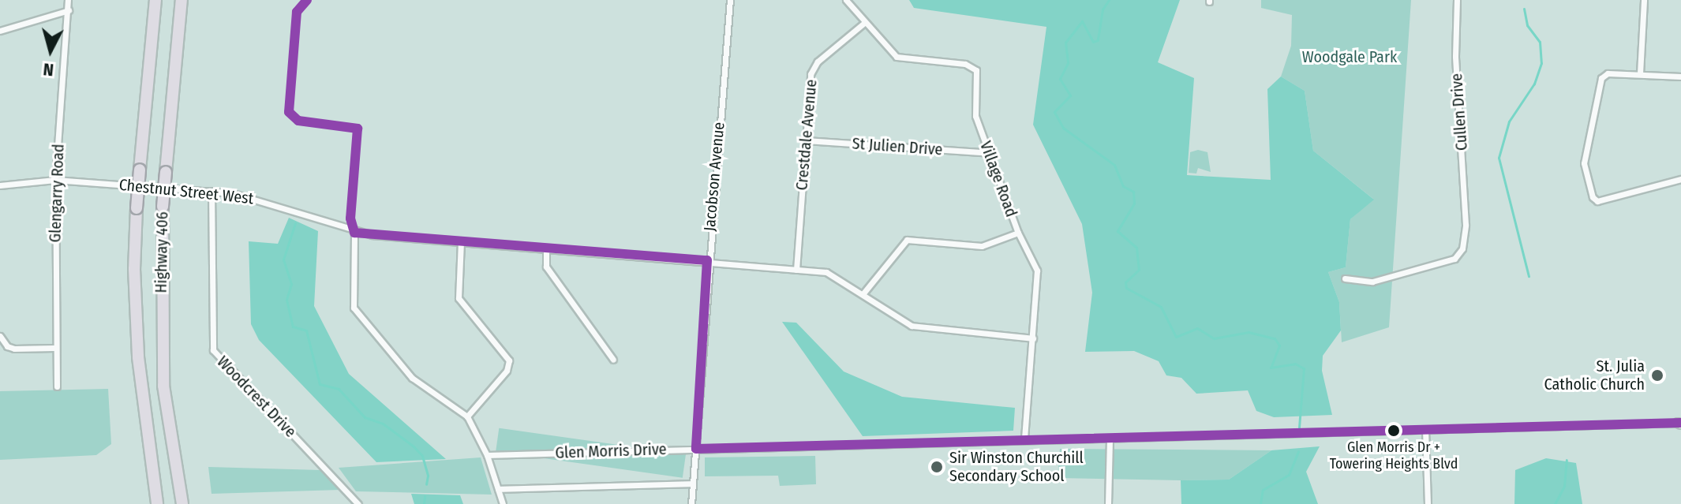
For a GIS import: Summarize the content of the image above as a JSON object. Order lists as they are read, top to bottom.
{
  "streets": {
    "highway": ["Highway 406"],
    "street": [
      "Cullen Drive",
      "Crestdale Avenue",
      "St Julien Drive",
      "Jacobson Avenue",
      "Village Road",
      "Chestnut Street West",
      "Glengarry Road",
      "Woodcrest Drive",
      "Glen Morris Drive"
    ]
  },
  "crossings": [
    ["Crestdale Avenue", "St Julien Drive"],
    ["Crestdale Avenue", "Village Road"],
    ["Crestdale Avenue", "Chestnut Street West"],
    ["St Julien Drive", "Village Road"],
    ["Jacobson Avenue", "Chestnut Street West"],
    ["Jacobson Avenue", "Glen Morris Drive"],
    ["Village Road", "Chestnut Street West"],
    ["Village Road", "Glen Morris Drive"],
    ["Chestnut Street West", "Glengarry Road"],
    ["Chestnut Street West", "Woodcrest Drive"]
  ],
  "parks": ["Woodgale Park"],
  "places": ["St. Julia Catholic Church", "Glen Morris Dr + Towering Heights Blvd", "Sir Winston Churchill Secondary School"],
  "north": "bottom"
}
